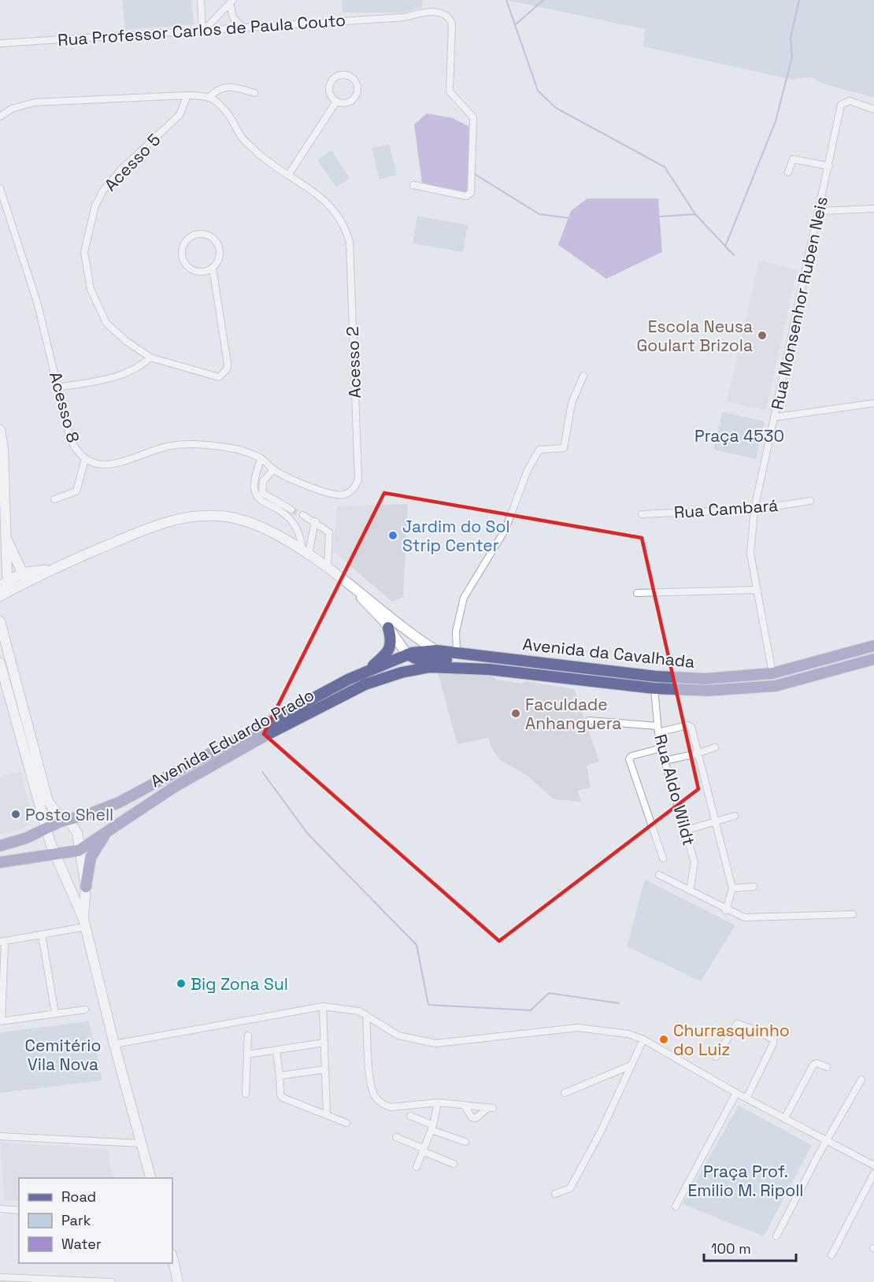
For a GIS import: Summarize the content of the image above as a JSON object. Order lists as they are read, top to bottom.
{
  "streets": {
    "main road": ["Avenida da Cavalhada", "Avenida Eduardo Prado"],
    "street": [
      "Rua Professor Carlos de Paula Couto",
      "Acesso 5",
      "Rua Monsenhor Ruben Neis",
      "Acesso 2",
      "Acesso 8",
      "Rua Cambará",
      "Rua Aldo Wildt"
    ]
  },
  "crossings": [
    ["Rua Monsenhor Ruben Neis", "Rua Cambará"],
    ["Rua Monsenhor Ruben Neis", "Avenida da Cavalhada"],
    ["Acesso 2", "Acesso 8"],
    ["Avenida da Cavalhada", "Avenida Eduardo Prado"],
    ["Avenida da Cavalhada", "Rua Aldo Wildt"]
  ],
  "parks": ["Praça 4530", "Cemitério Vila Nova", "Praça Prof. Emilio M. Ripoll"],
  "places": [
    "Escola Neusa Goulart Brizola",
    "Jardim do Sol Strip Center",
    "Faculdade Anhanguera",
    "Posto Shell",
    "Big Zona Sul",
    "Churrasquinho do Luiz"
  ],
  "legend": ["Road", "Park", "Water"],
  "scale_bar": "100 m"
}
